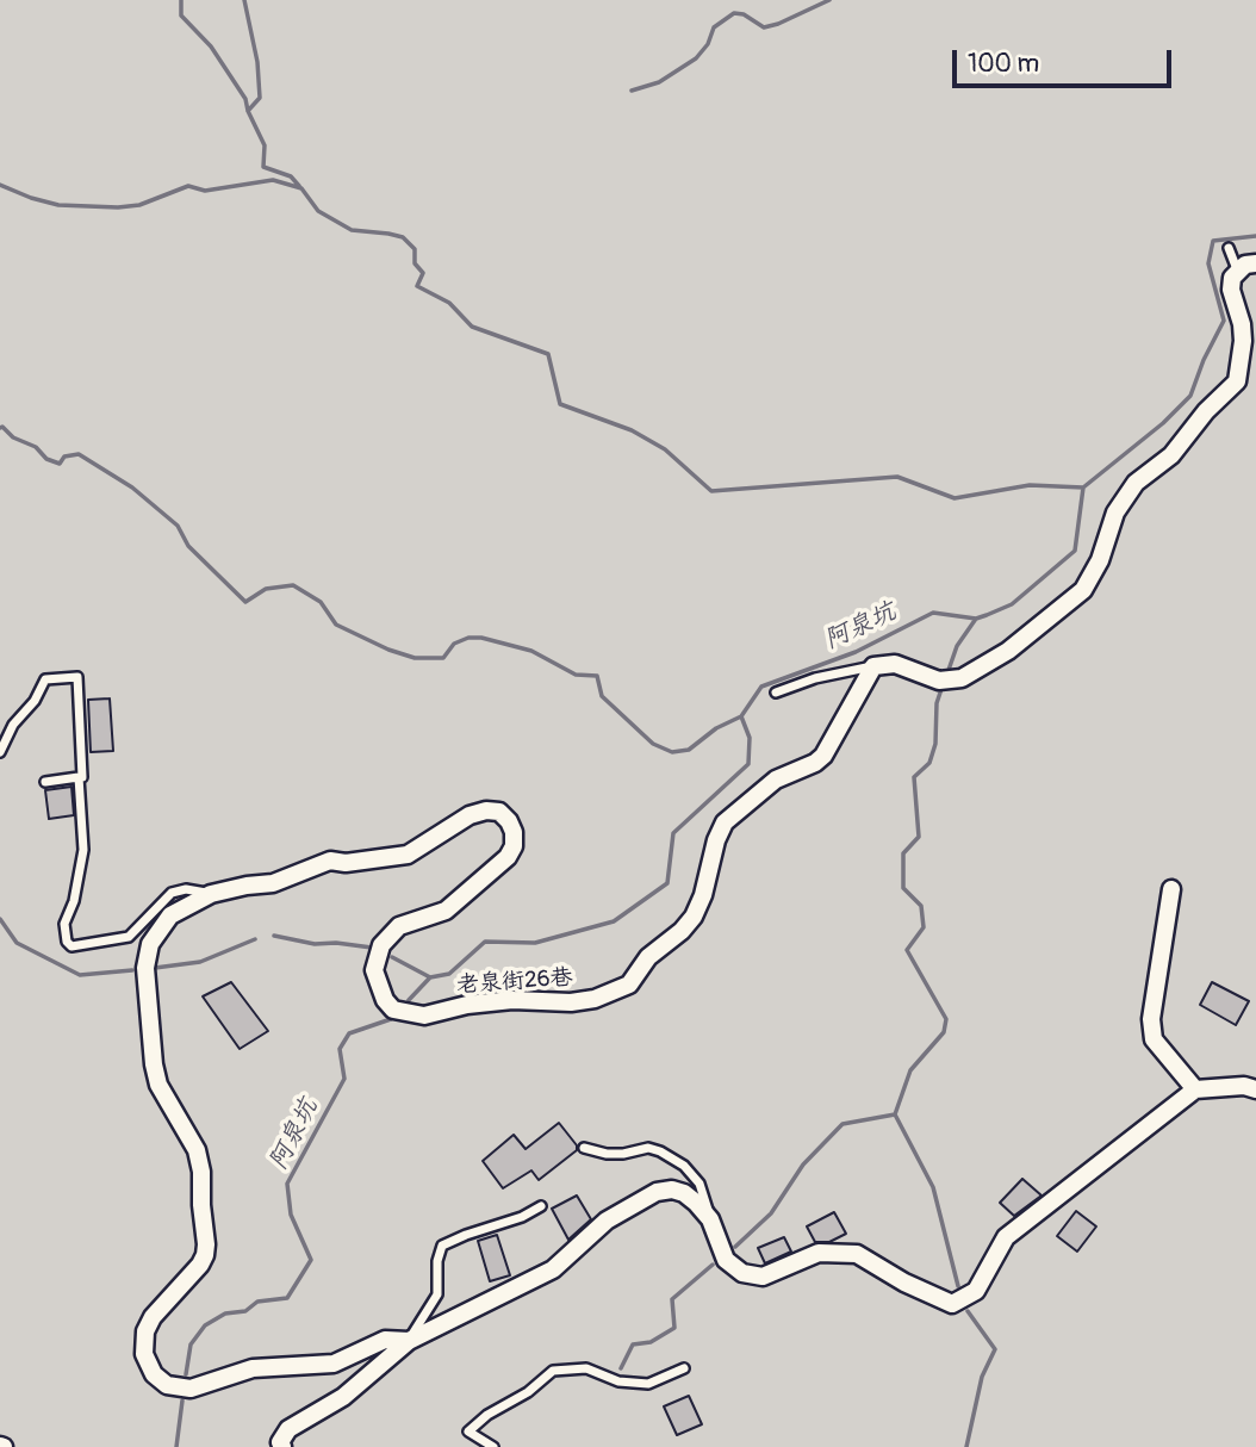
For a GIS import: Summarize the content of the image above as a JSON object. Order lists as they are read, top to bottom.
{
  "streets": {
    "street": ["老泉街26巷"]
  },
  "water": ["阿泉坑"],
  "scale_bar": "100 m"
}
